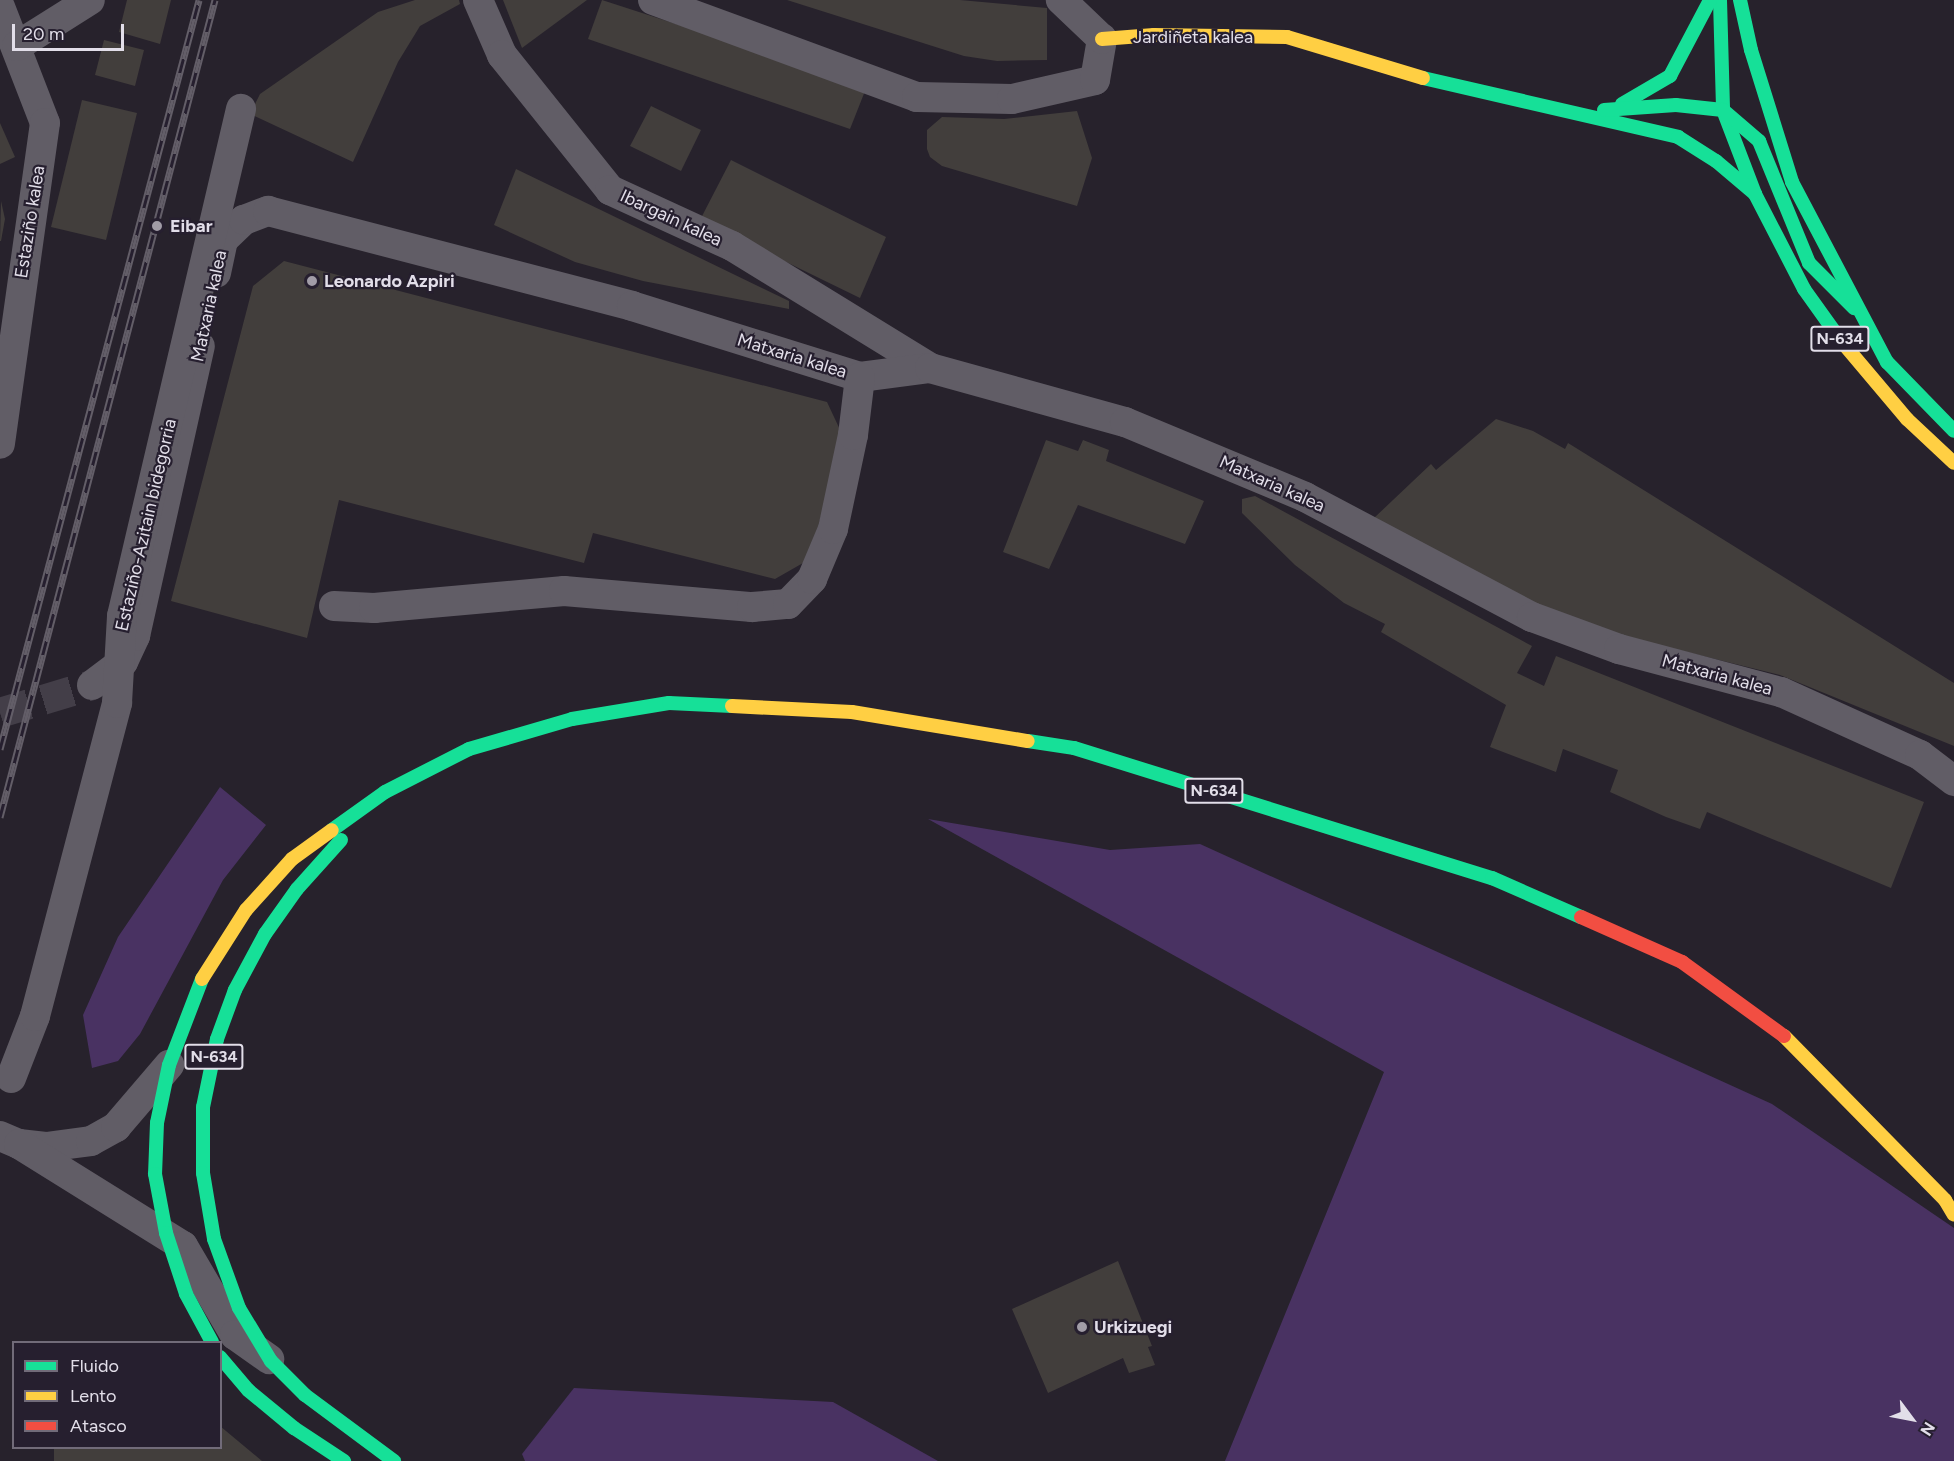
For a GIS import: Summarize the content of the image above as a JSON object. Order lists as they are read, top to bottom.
{
  "streets": {
    "main road": ["Jardiñeta kalea", "N-634"],
    "street": [
      "Ibargain kalea",
      "Estaziño kalea",
      "Matxaria kalea",
      "Estaziño-Azitain bidegorria"
    ]
  },
  "crossings": [
    ["Jardiñeta kalea", "N-634"],
    ["Ibargain kalea", "Matxaria kalea"]
  ],
  "places": ["Eibar", "Leonardo Azpiri", "Urkizuegi"],
  "legend": ["Fluido", "Lento", "Atasco"],
  "scale_bar": "20 m",
  "north": "bottom right"
}
